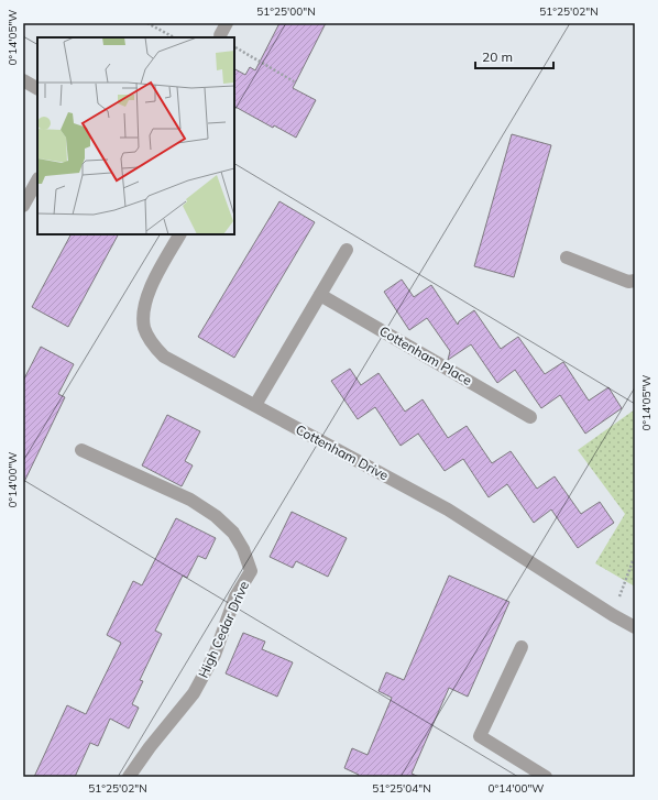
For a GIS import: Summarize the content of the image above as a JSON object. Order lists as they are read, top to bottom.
{
  "streets": {
    "street": ["Cottenham Place", "Cottenham Drive", "High Cedar Drive"]
  },
  "scale_bar": "20 m",
  "coordinates": [
    "51°25'00\"N",
    "51°25'02\"N",
    "0°14'05\"W",
    "0°14'00\"W",
    "51°25'04\"N"
  ]
}
